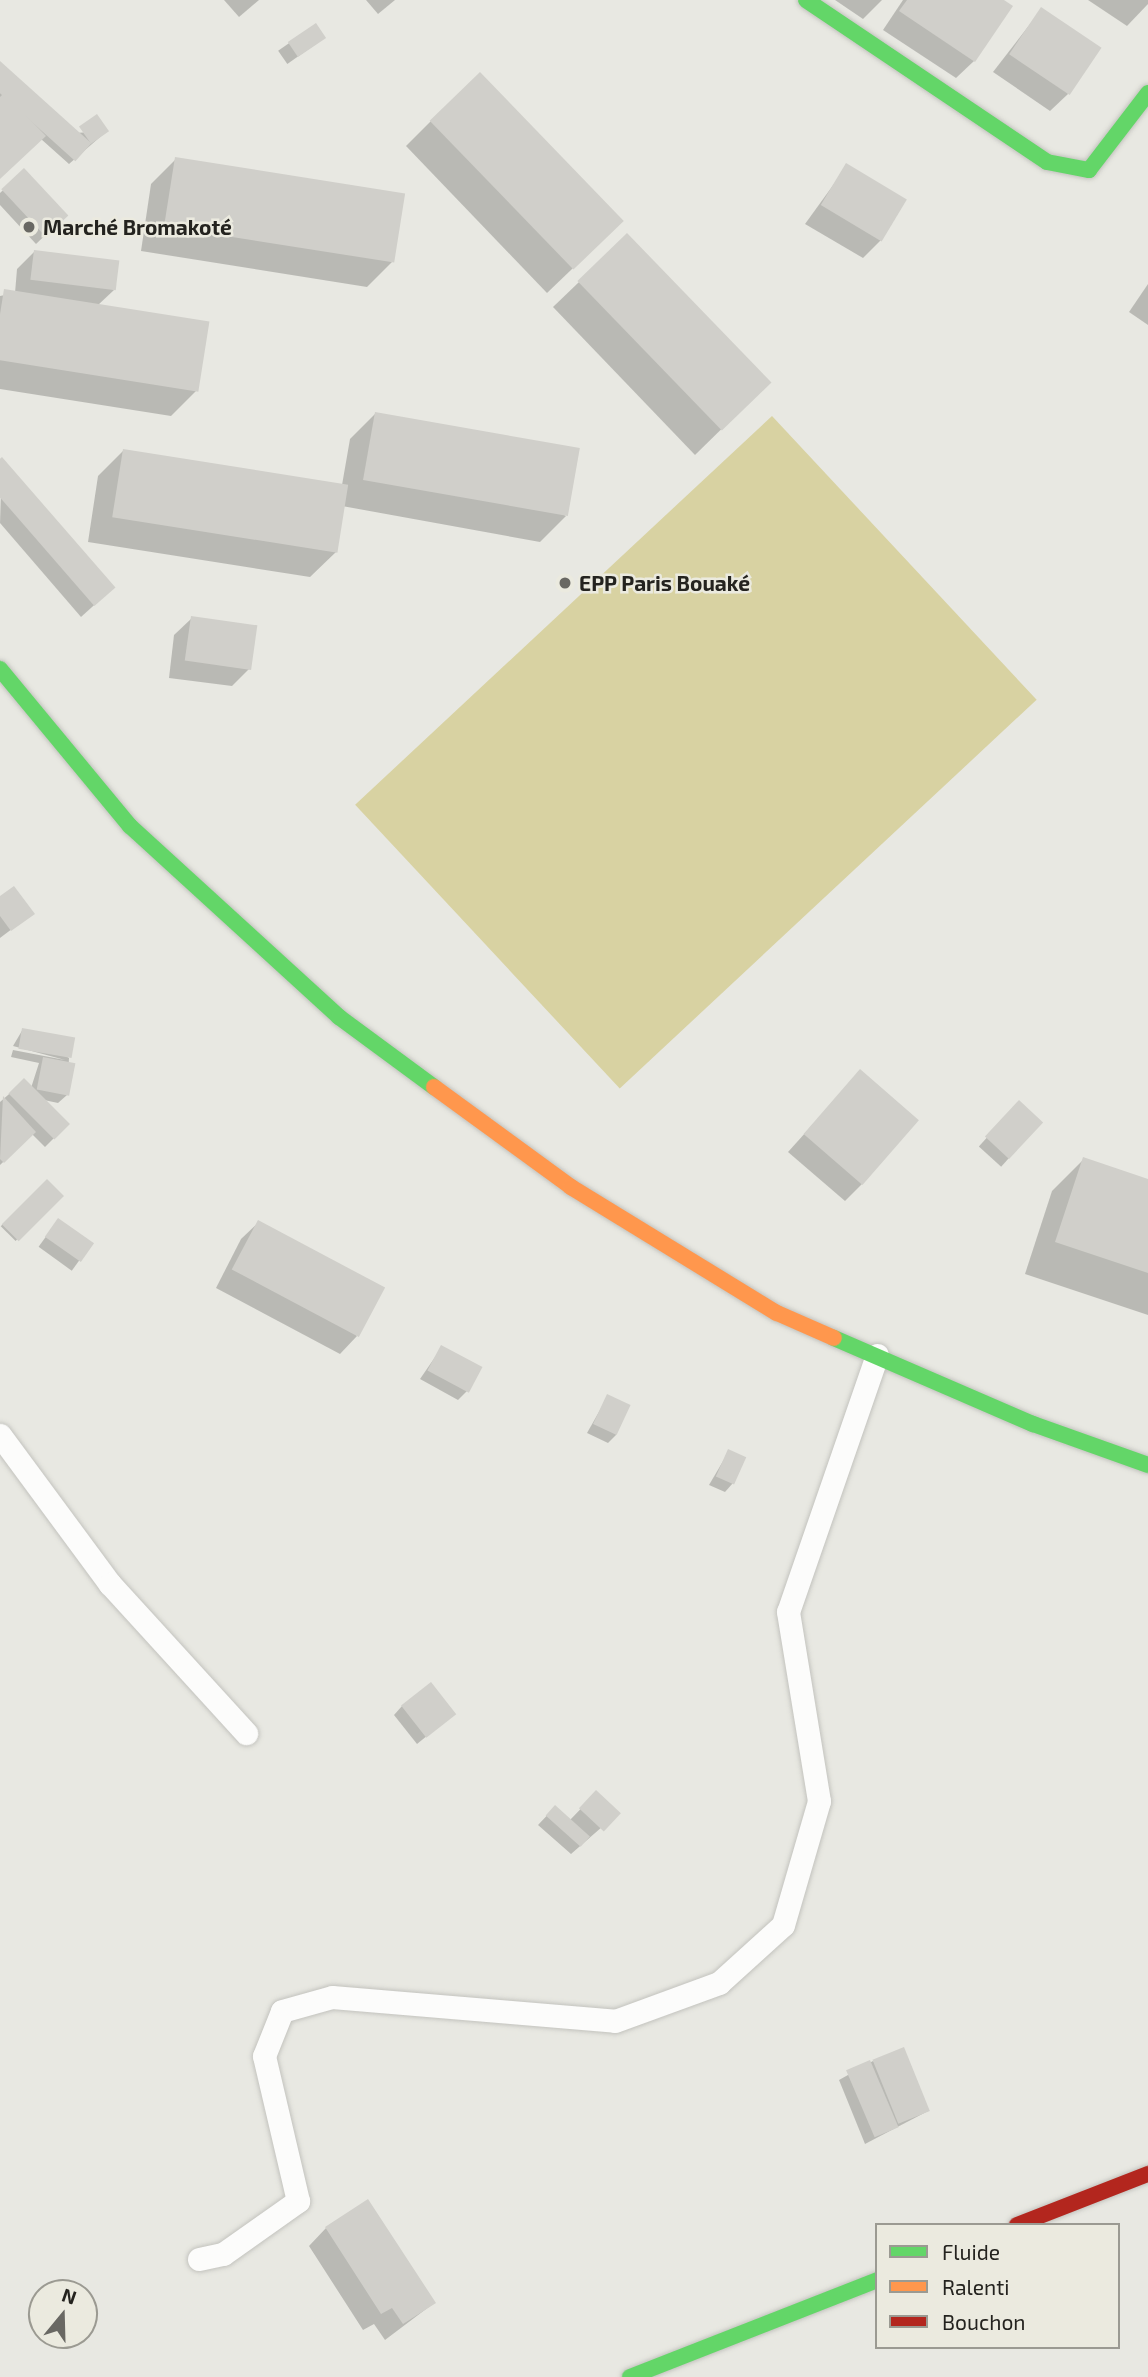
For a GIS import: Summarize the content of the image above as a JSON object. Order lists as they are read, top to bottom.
{
  "places": ["Marché Bromakoté", "EPP Paris Bouaké"],
  "legend": ["Fluide", "Ralenti", "Bouchon"],
  "north": "top"
}
